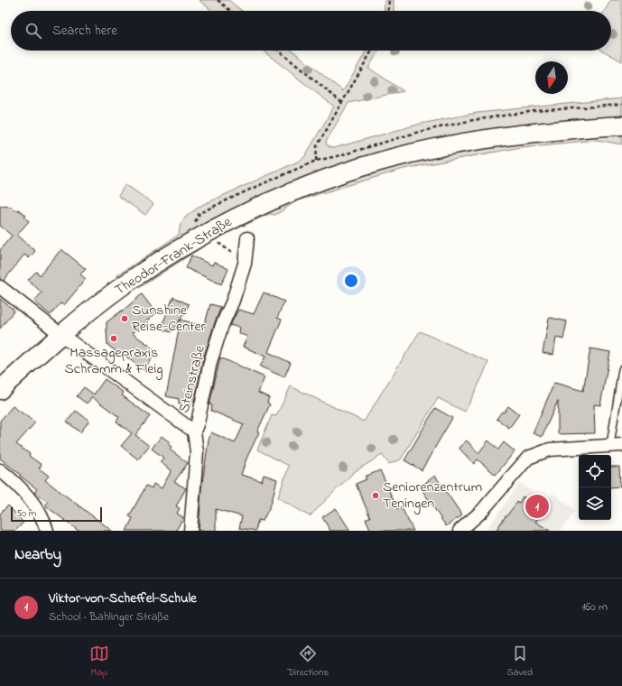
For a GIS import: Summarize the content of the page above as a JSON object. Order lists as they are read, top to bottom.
{
  "streets": {
    "main road": ["Theodor-Frank-Straße"],
    "street": ["Steinstraße"]
  },
  "places": ["Sunshine Reise-Center", "Massagepraxis Schramm & Fleig", "Seniorenzentrum Teningen"],
  "scale_bar": "50 m",
  "north": "bottom",
  "page": {
    "search": "Search here",
    "pins": "1",
    "scale": "50 m",
    "heading": "Nearby",
    "list": [
      {
        "mark": "1",
        "name": "Viktor-von-Scheffel-Schule",
        "note": "School · Bahlinger Straße",
        "value": "160 m"
      }
    ],
    "nav": ["Map", "Directions", "Saved"]
  }
}
